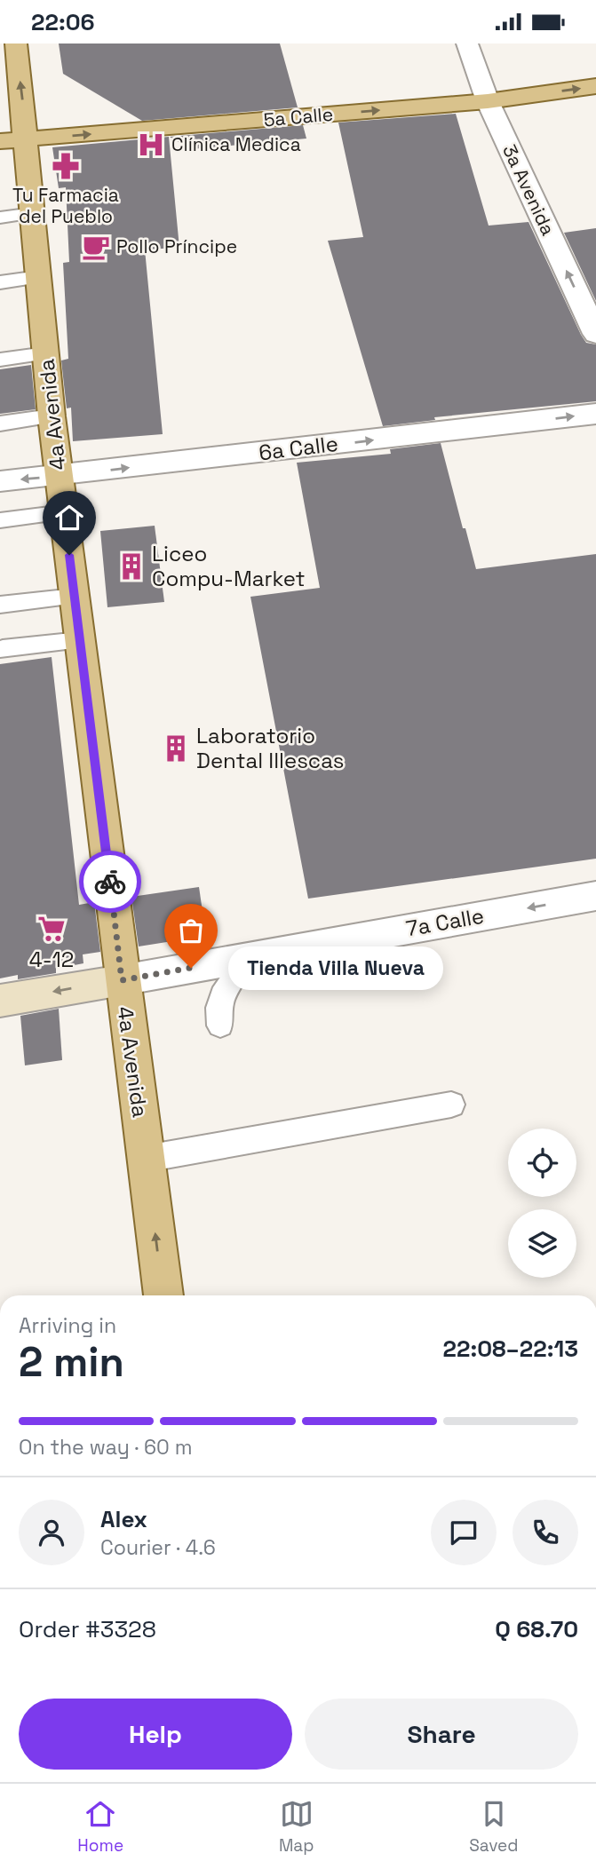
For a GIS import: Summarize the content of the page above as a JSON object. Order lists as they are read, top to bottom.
{
  "streets": {
    "main road": ["5a Calle", "4a Avenida", "7a Calle"],
    "street": ["3a Avenida", "6a Calle"]
  },
  "crossings": [
    ["5a Calle", "3a Avenida"],
    ["5a Calle", "4a Avenida"],
    ["4a Avenida", "6a Calle"],
    ["4a Avenida", "7a Calle"]
  ],
  "one_way": [
    "5a Calle",
    "3a Avenida",
    "6a Calle",
    "7a Calle"
  ],
  "places": {
    "hospital": ["Clínica Medica"],
    "pharmacy": ["Tu Farmacia del Pueblo"],
    "cafe": ["Pollo Príncipe"],
    "building": ["Liceo Compu-Market", "Laboratorio Dental Illescas"],
    "supermarket": ["4-12"],
    "other": ["Tienda Villa Nueva"]
  },
  "page": {
    "status": "22:06",
    "bubble": "Tienda Villa Nueva",
    "heading": ["2 min", "Arriving in", "22:08–22:13"],
    "panel": [
      "Alex",
      "Courier · 4.6",
      "Order #3328",
      "Q 68.70"
    ],
    "bar": "On the way · 60 m",
    "buttons": ["Help", "Share"],
    "tabs": ["Home", "Map", "Saved"]
  }
}
